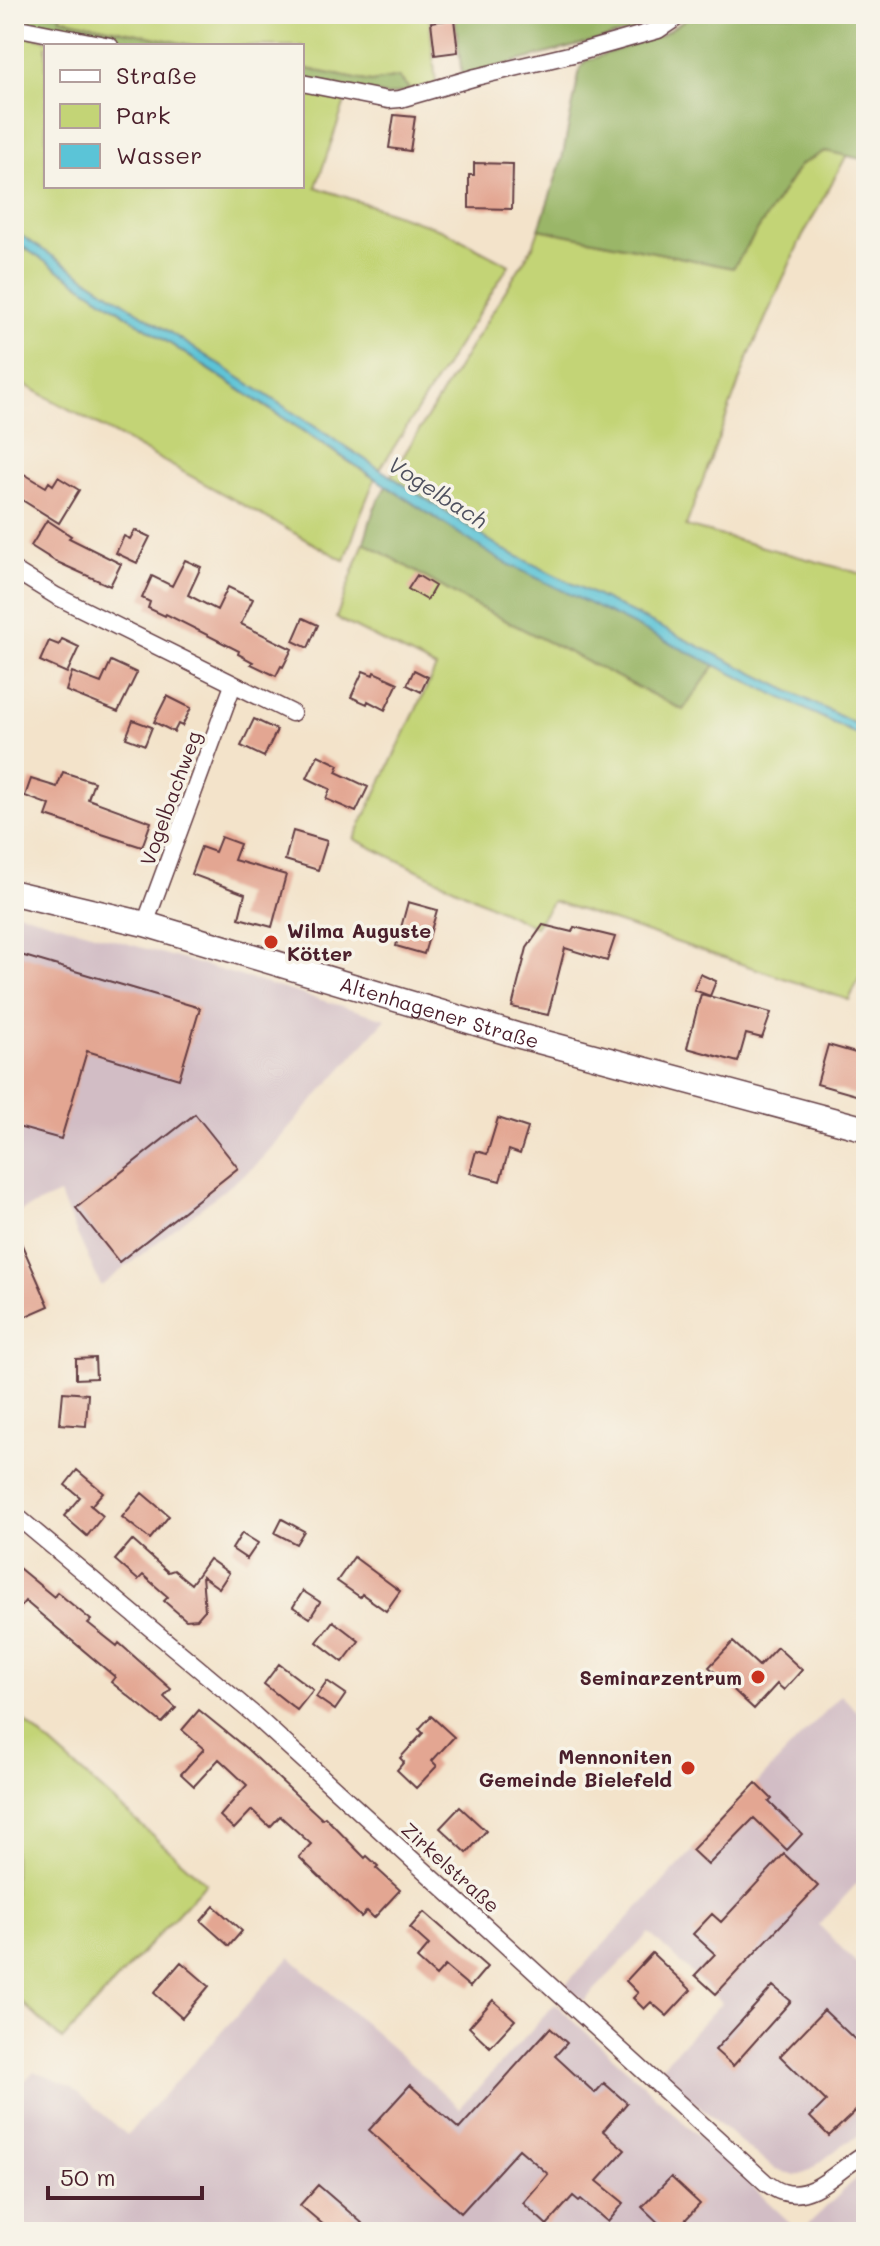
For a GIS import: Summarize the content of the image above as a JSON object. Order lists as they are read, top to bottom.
{
  "streets": {
    "main road": ["Altenhagener Straße"],
    "street": ["Vogelbachweg", "Zirkelstraße"]
  },
  "crossings": [
    ["Vogelbachweg", "Altenhagener Straße"]
  ],
  "water": ["Vogelbach"],
  "places": ["Wilma Auguste Kötter", "Seminarzentrum", "Mennoniten Gemeinde Bielefeld"],
  "legend": ["Straße", "Park", "Wasser"],
  "scale_bar": "50 m"
}
